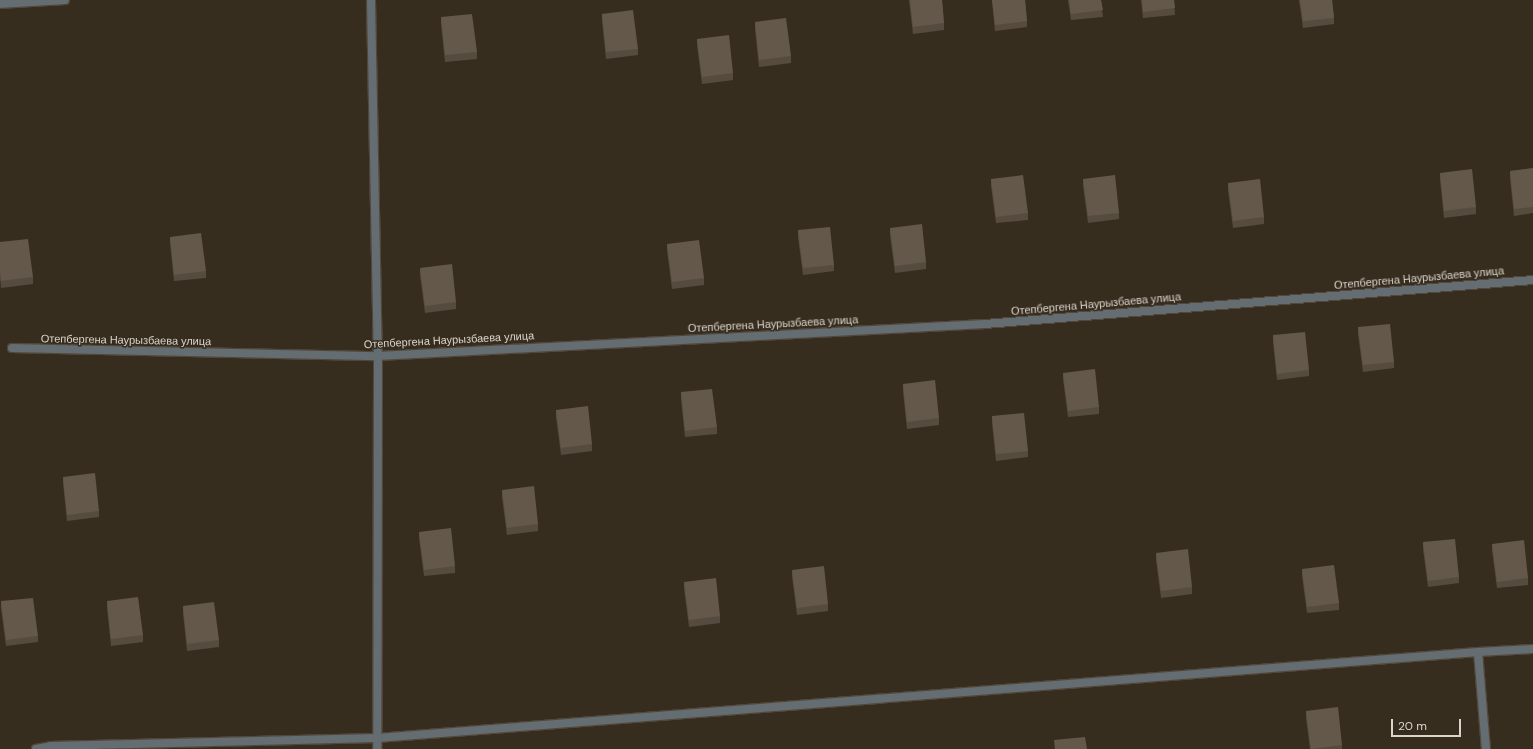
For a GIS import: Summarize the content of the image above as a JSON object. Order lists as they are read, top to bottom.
{
  "streets": {
    "street": ["Отепбергена Наурызбаева улица"]
  },
  "scale_bar": "20 m"
}
